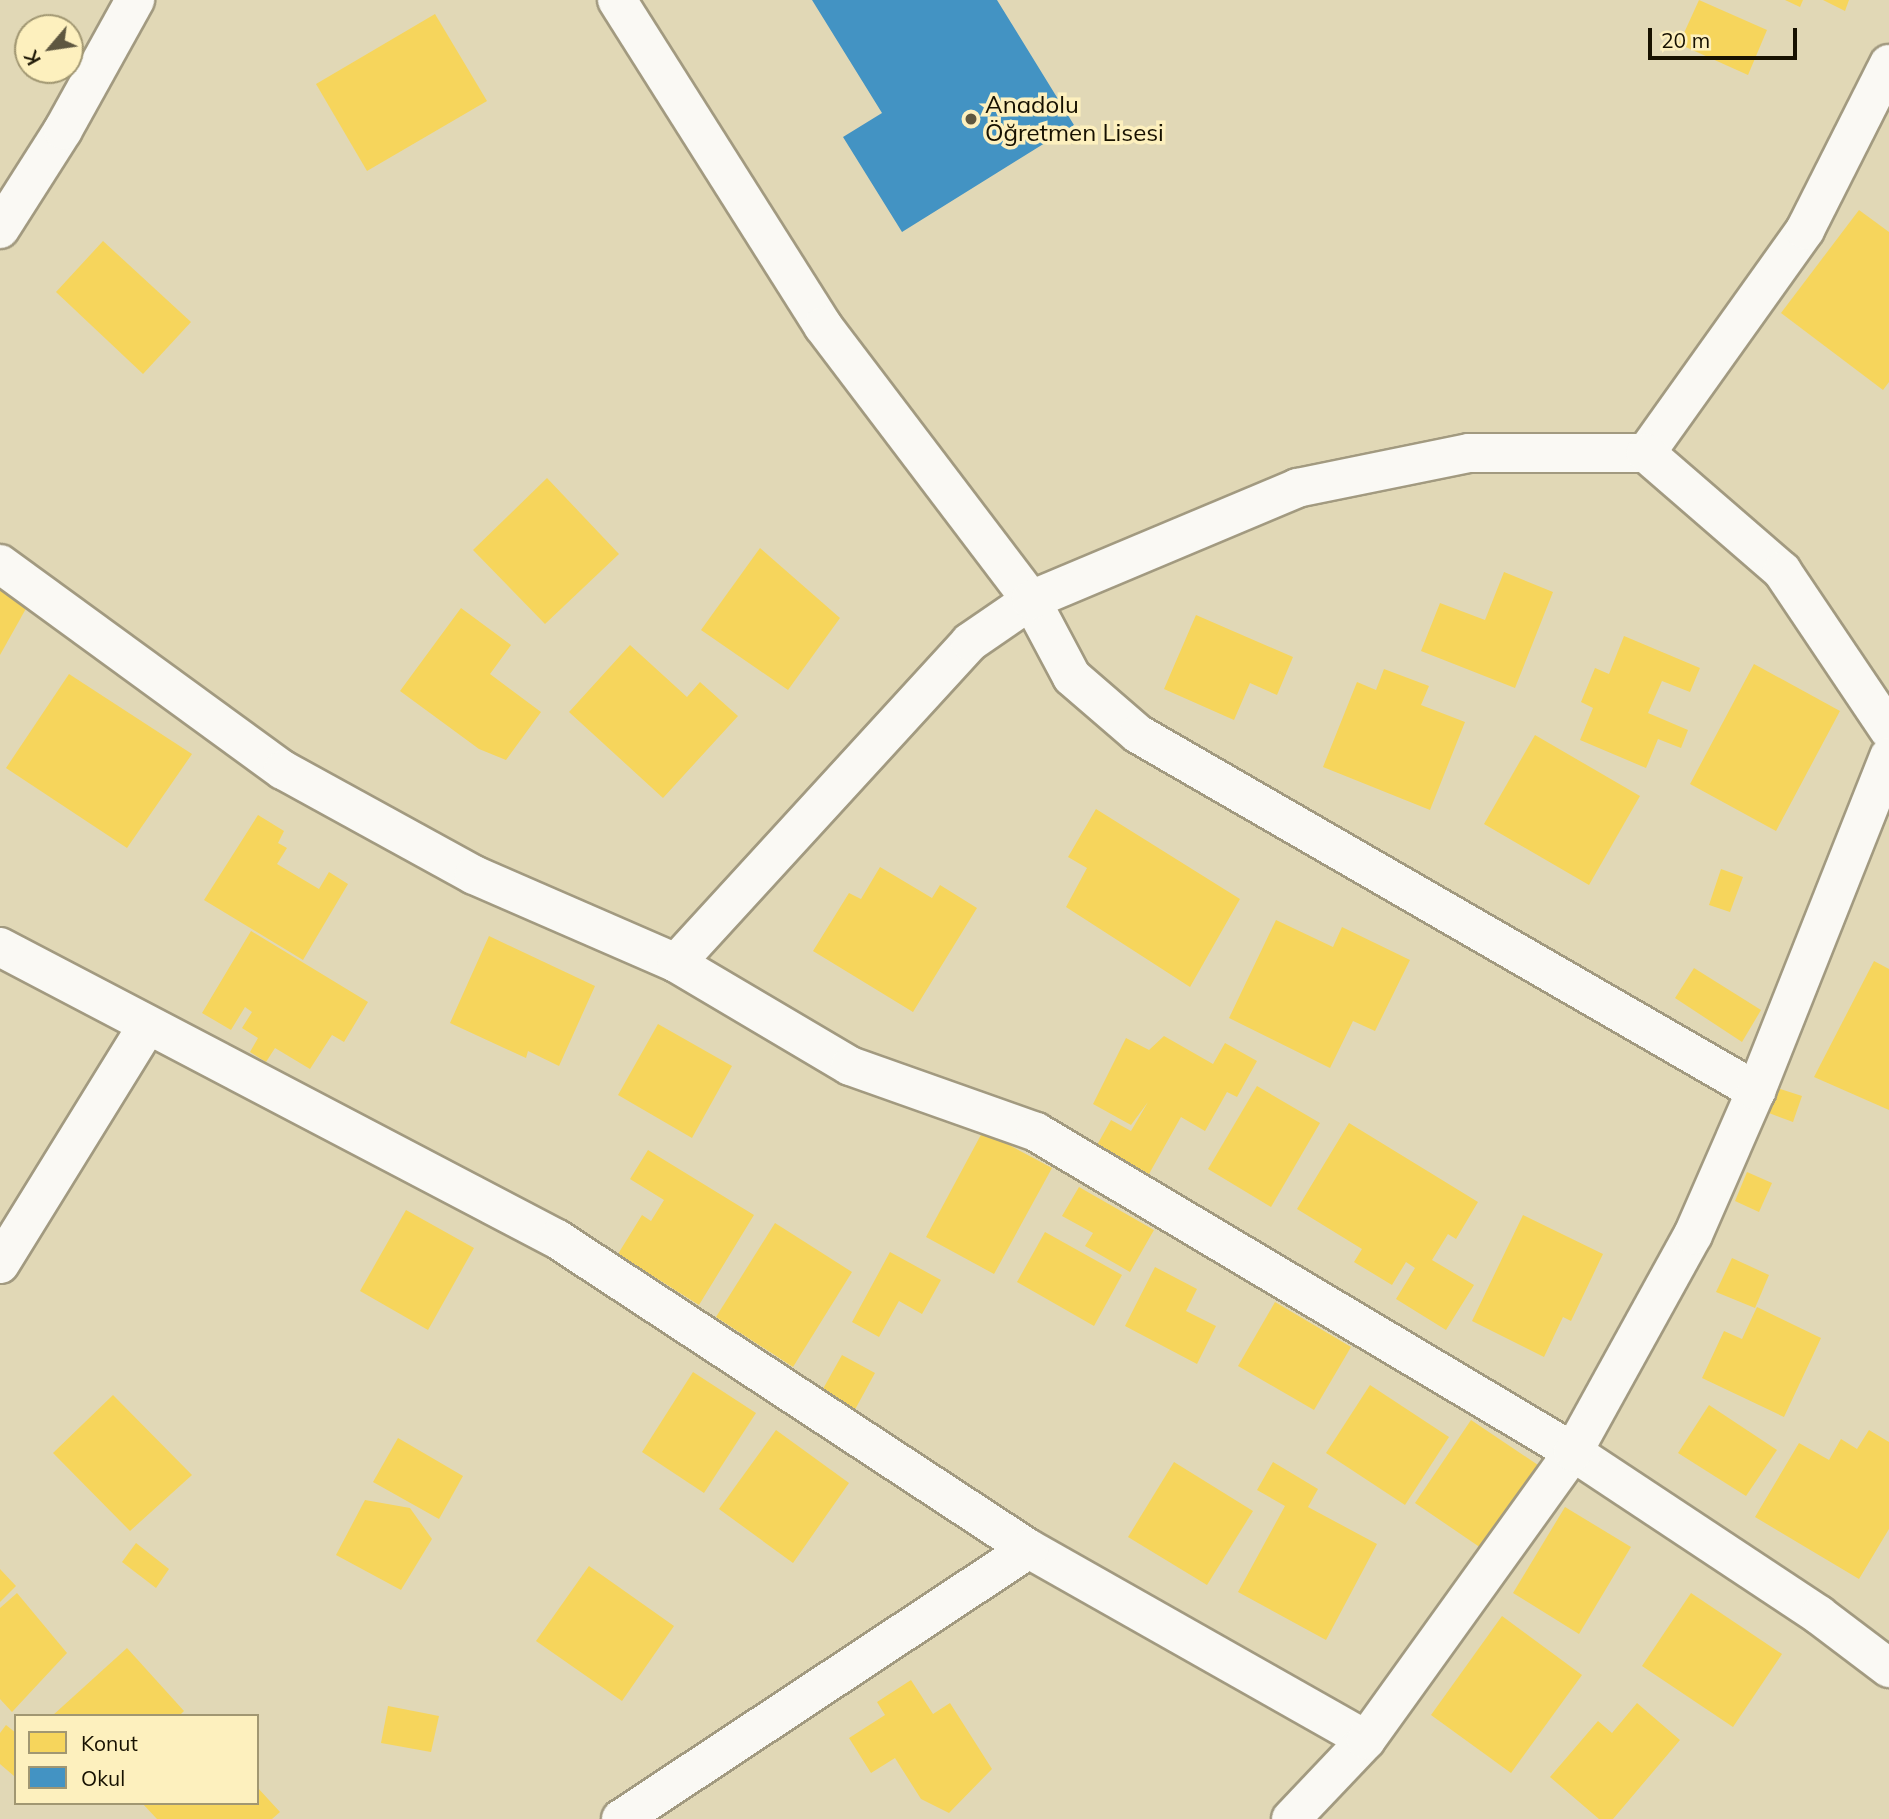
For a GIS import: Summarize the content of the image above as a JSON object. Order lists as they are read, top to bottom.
{
  "places": ["Anadolu Öğretmen Lisesi"],
  "legend": ["Konut", "Okul"],
  "scale_bar": "20 m",
  "north": "bottom left"
}
